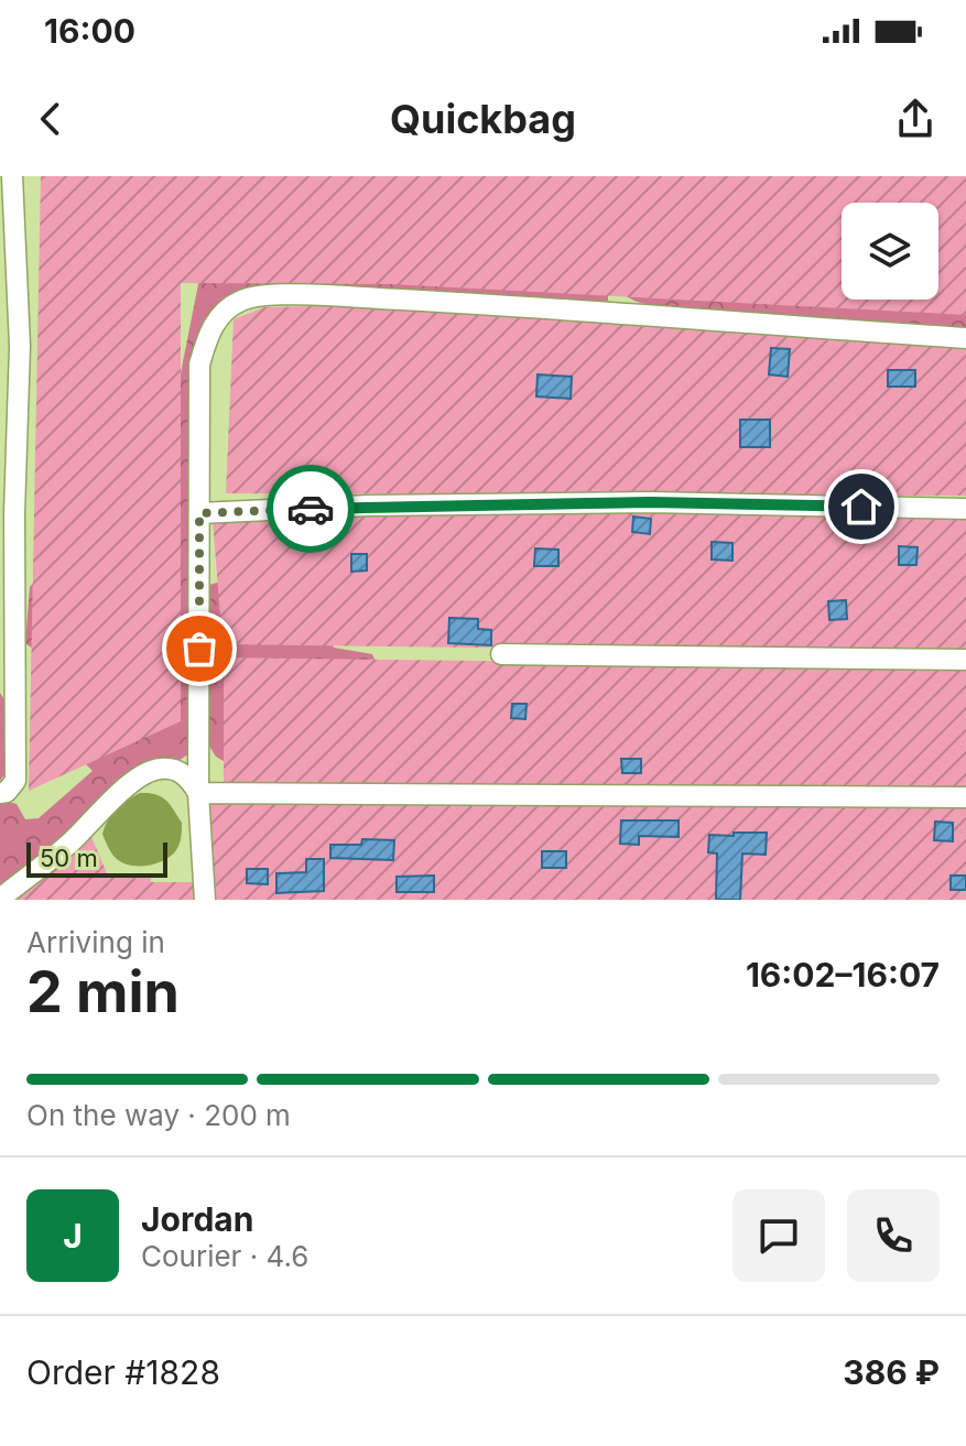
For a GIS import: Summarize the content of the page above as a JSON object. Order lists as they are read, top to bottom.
{
  "scale_bar": "50 m",
  "page": {
    "status": "16:00",
    "header": "Quickbag",
    "scale": "50 m",
    "heading": ["2 min", "Arriving in", "16:02–16:07"],
    "panel": [
      "Jordan",
      "Courier · 4.6",
      "Order #1828",
      "386 ₽"
    ],
    "bar": "On the way · 200 m",
    "round": "J"
  }
}
